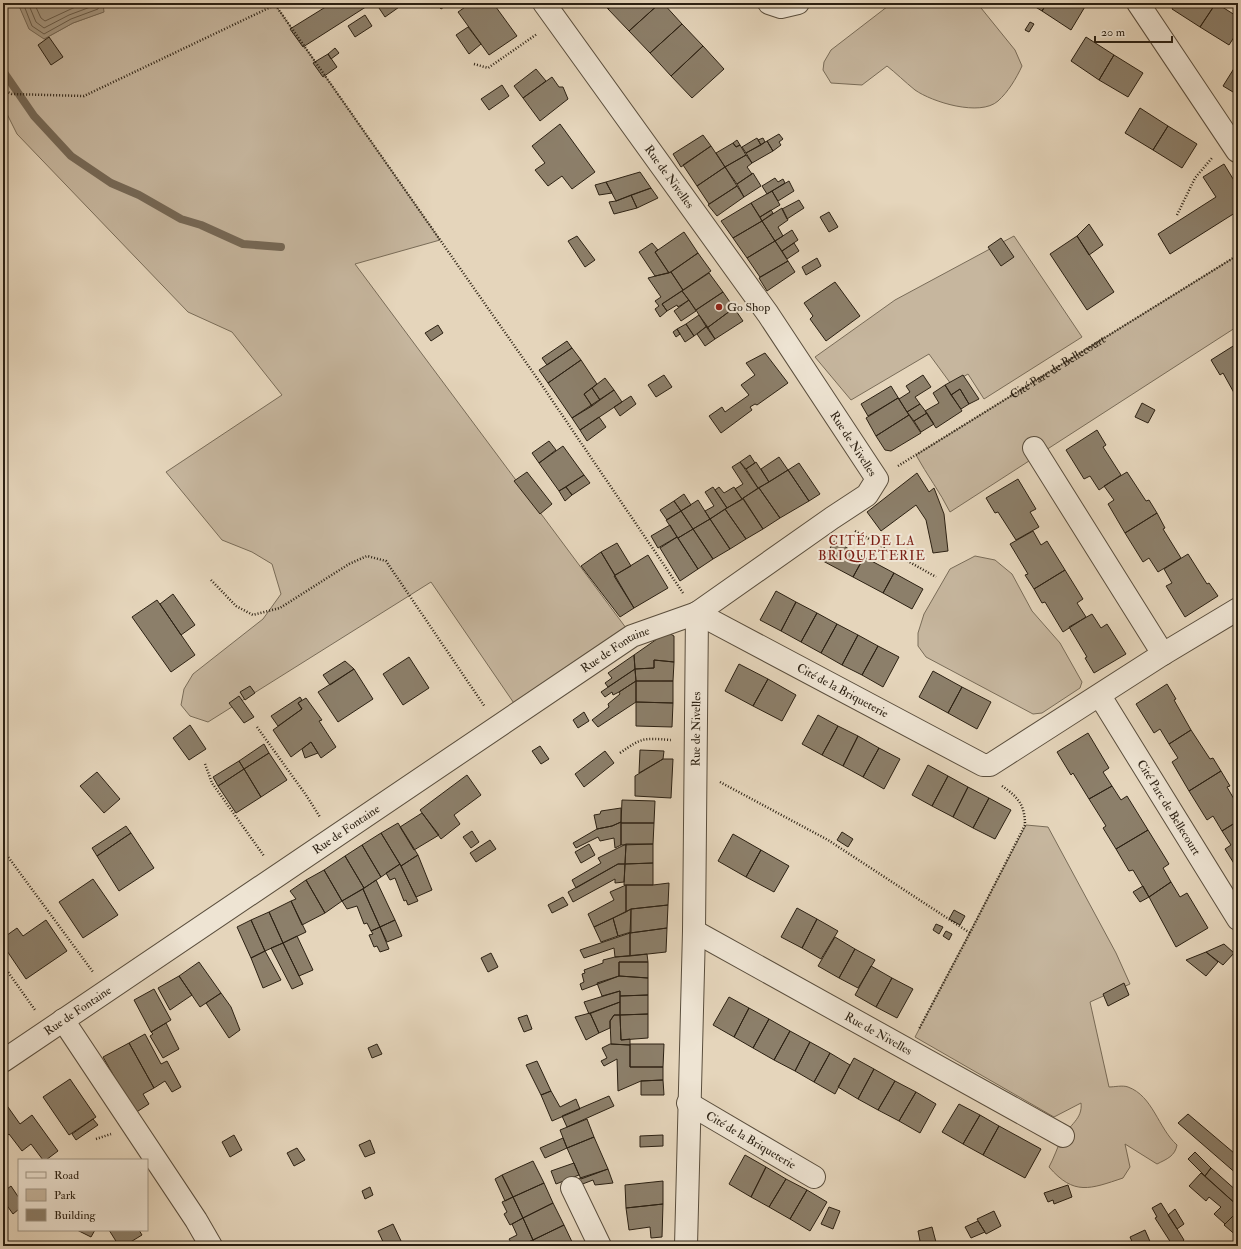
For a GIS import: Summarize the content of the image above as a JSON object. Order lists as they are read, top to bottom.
{
  "streets": {
    "street": [
      "Rue de Nivelles",
      "Cité Parc de Bellecourt",
      "Rue de Fontaine",
      "Cité de la Briqueterie"
    ]
  },
  "crossings": [
    ["Rue de Nivelles", "Cité Parc de Bellecourt"],
    ["Rue de Nivelles", "Rue de Fontaine"],
    ["Rue de Nivelles", "Cité de la Briqueterie"],
    ["Rue de Fontaine", "Cité de la Briqueterie"]
  ],
  "districts": ["CITÉ DE LA BRIQUETERIE"],
  "places": ["Go Shop"],
  "legend": ["Road", "Park", "Building"],
  "scale_bar": "20 m"
}
